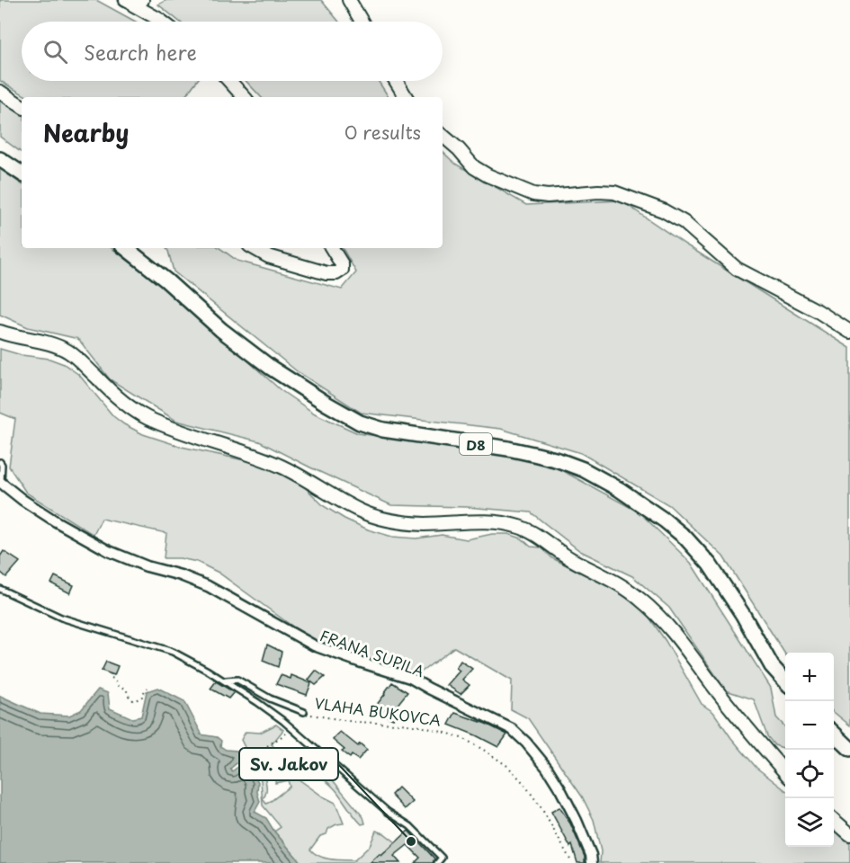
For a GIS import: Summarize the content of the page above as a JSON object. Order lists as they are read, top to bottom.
{
  "streets": {
    "main road": ["D8"],
    "street": ["FRANA SUPILA"],
    "lane": ["VLAHA BUKOVCA"]
  },
  "places": ["Sv. Jakov"],
  "page": {
    "search": "Search here",
    "heading": ["Nearby", "0 results"],
    "map_buttons": ["+", "−"]
  }
}
